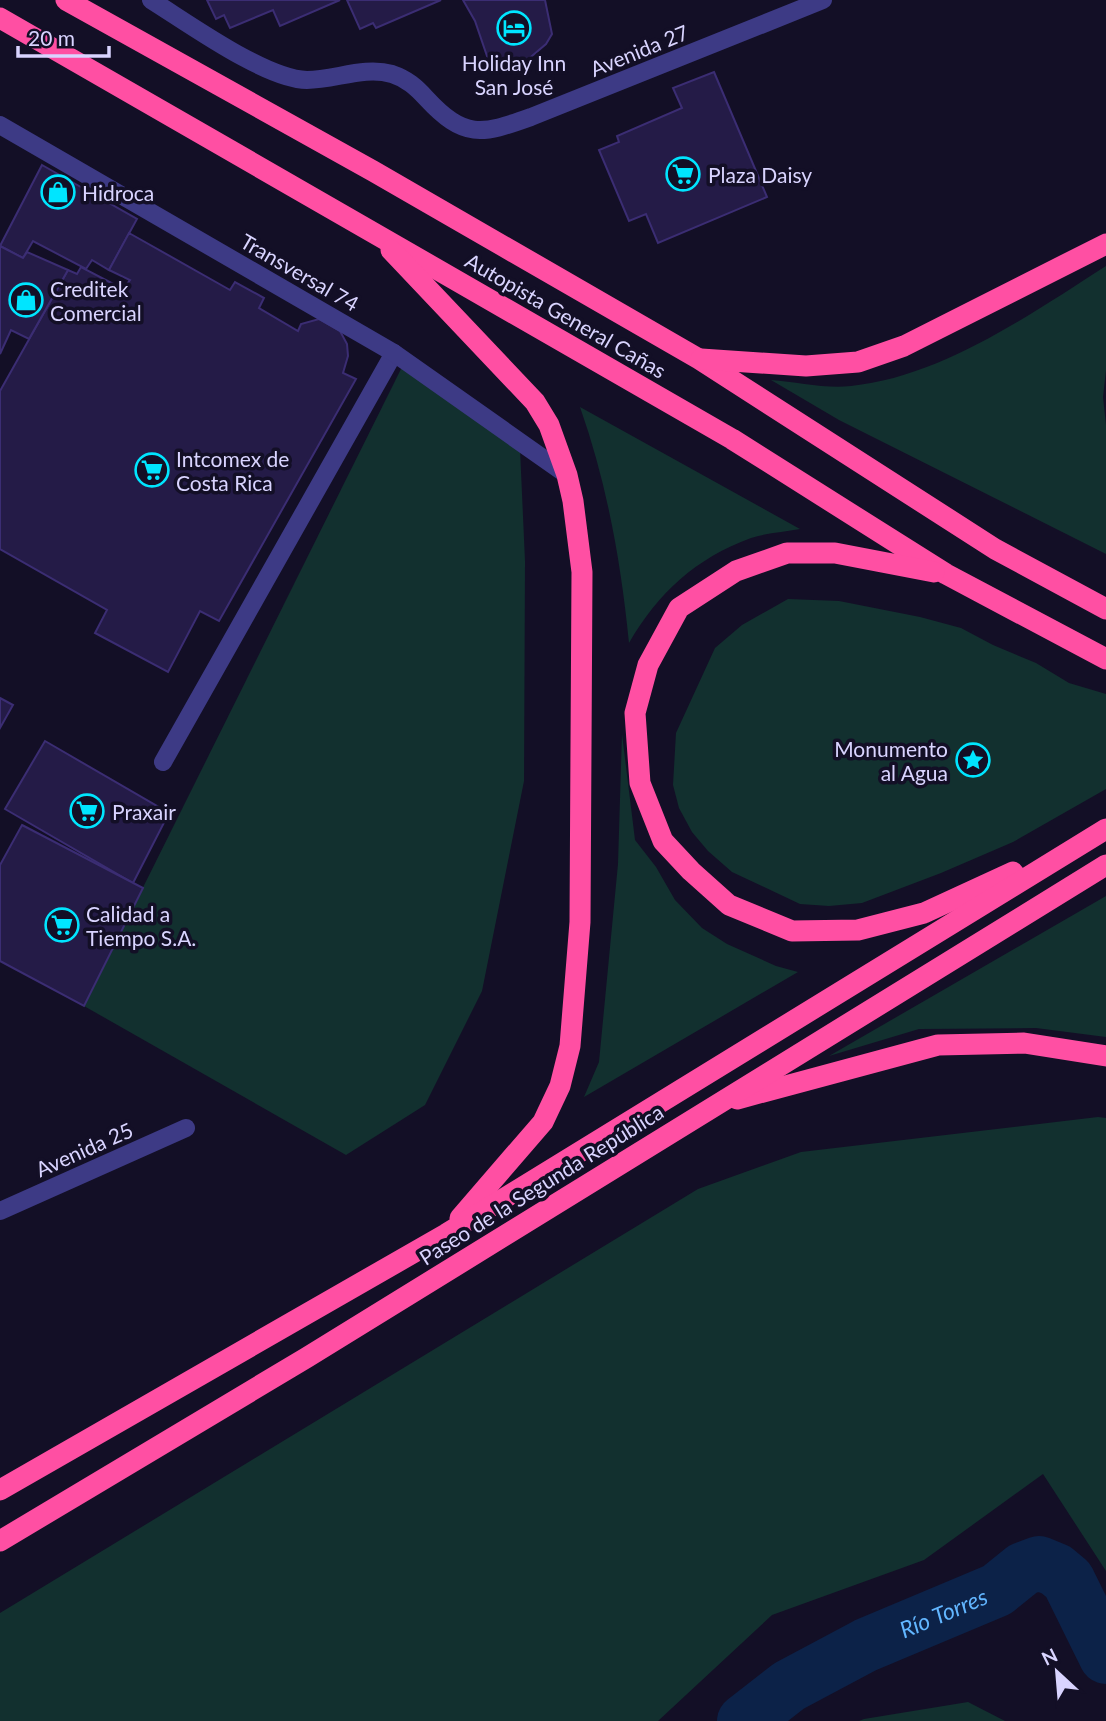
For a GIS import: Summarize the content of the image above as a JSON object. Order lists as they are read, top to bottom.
{
  "streets": {
    "highway": ["Autopista General Cañas", "Paseo de la Segunda República"],
    "street": ["Avenida 27", "Transversal 74", "Avenida 25"]
  },
  "water": ["Río Torres"],
  "places": {
    "hotel": ["Holiday Inn San José"],
    "supermarket": [
      "Plaza Daisy",
      "Intcomex de Costa Rica",
      "Praxair",
      "Calidad a Tiempo S.A."
    ],
    "shop": ["Hidroca", "Creditek Comercial"],
    "place": ["Monumento al Agua"]
  },
  "scale_bar": "20 m",
  "north": "top left"
}
